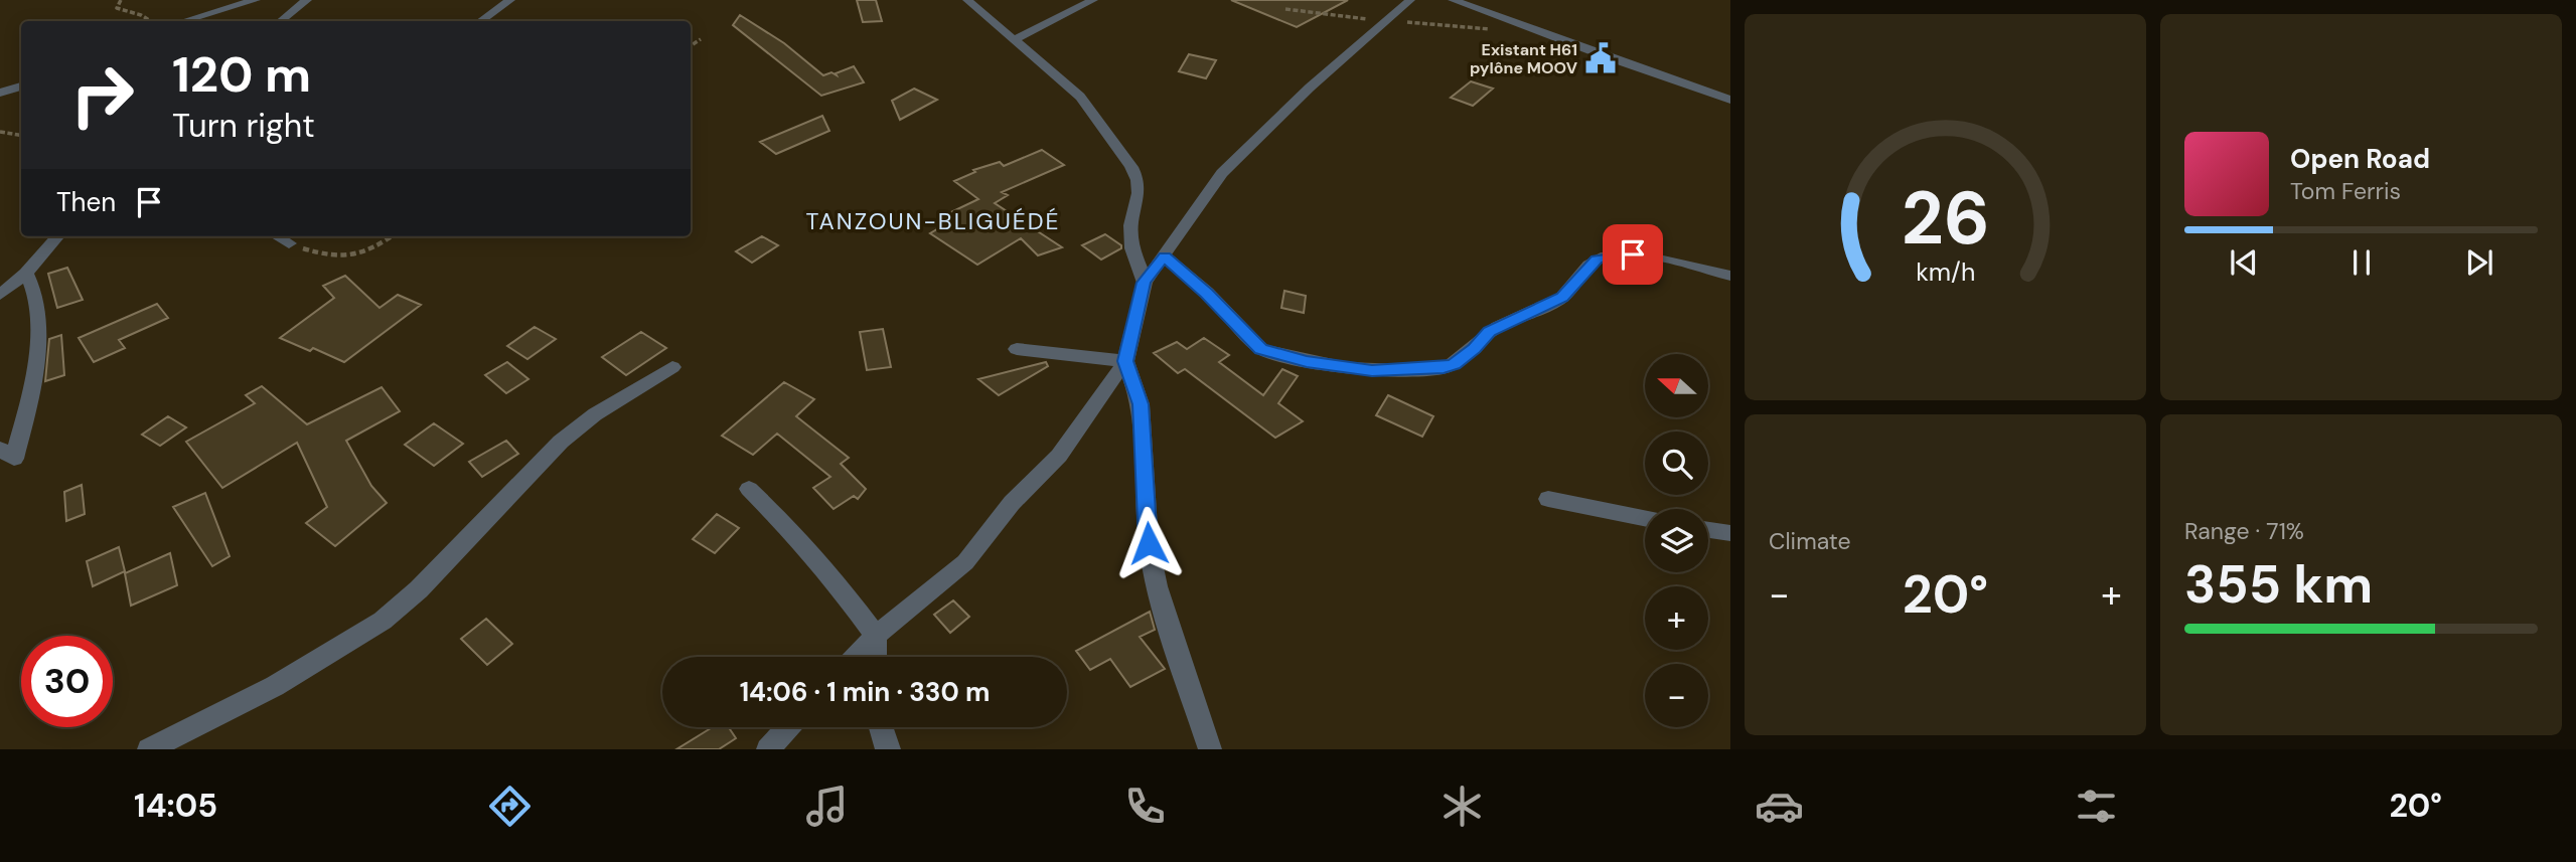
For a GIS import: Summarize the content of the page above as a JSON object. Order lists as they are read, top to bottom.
{
  "districts": ["TANZOUN-BLIGUÉDÉ"],
  "places": {
    "public building": ["Existant H61 pylône MOOV"]
  },
  "north": "left",
  "page": {
    "turn": ["120 m", "Turn right"],
    "song": ["Open Road", "Tom Ferris"],
    "then": "Then",
    "map_buttons": ["+", "−"],
    "tile": [
      "Climate",
      ["Range · 71%", "355 km"]
    ],
    "heat": ["−", "20°", "+"],
    "limit": "30",
    "trip": "14:06 · 1 min · 330 m",
    "tabs": ["14:05", "20°"],
    "gauge": ["26", "km/h"]
  }
}
